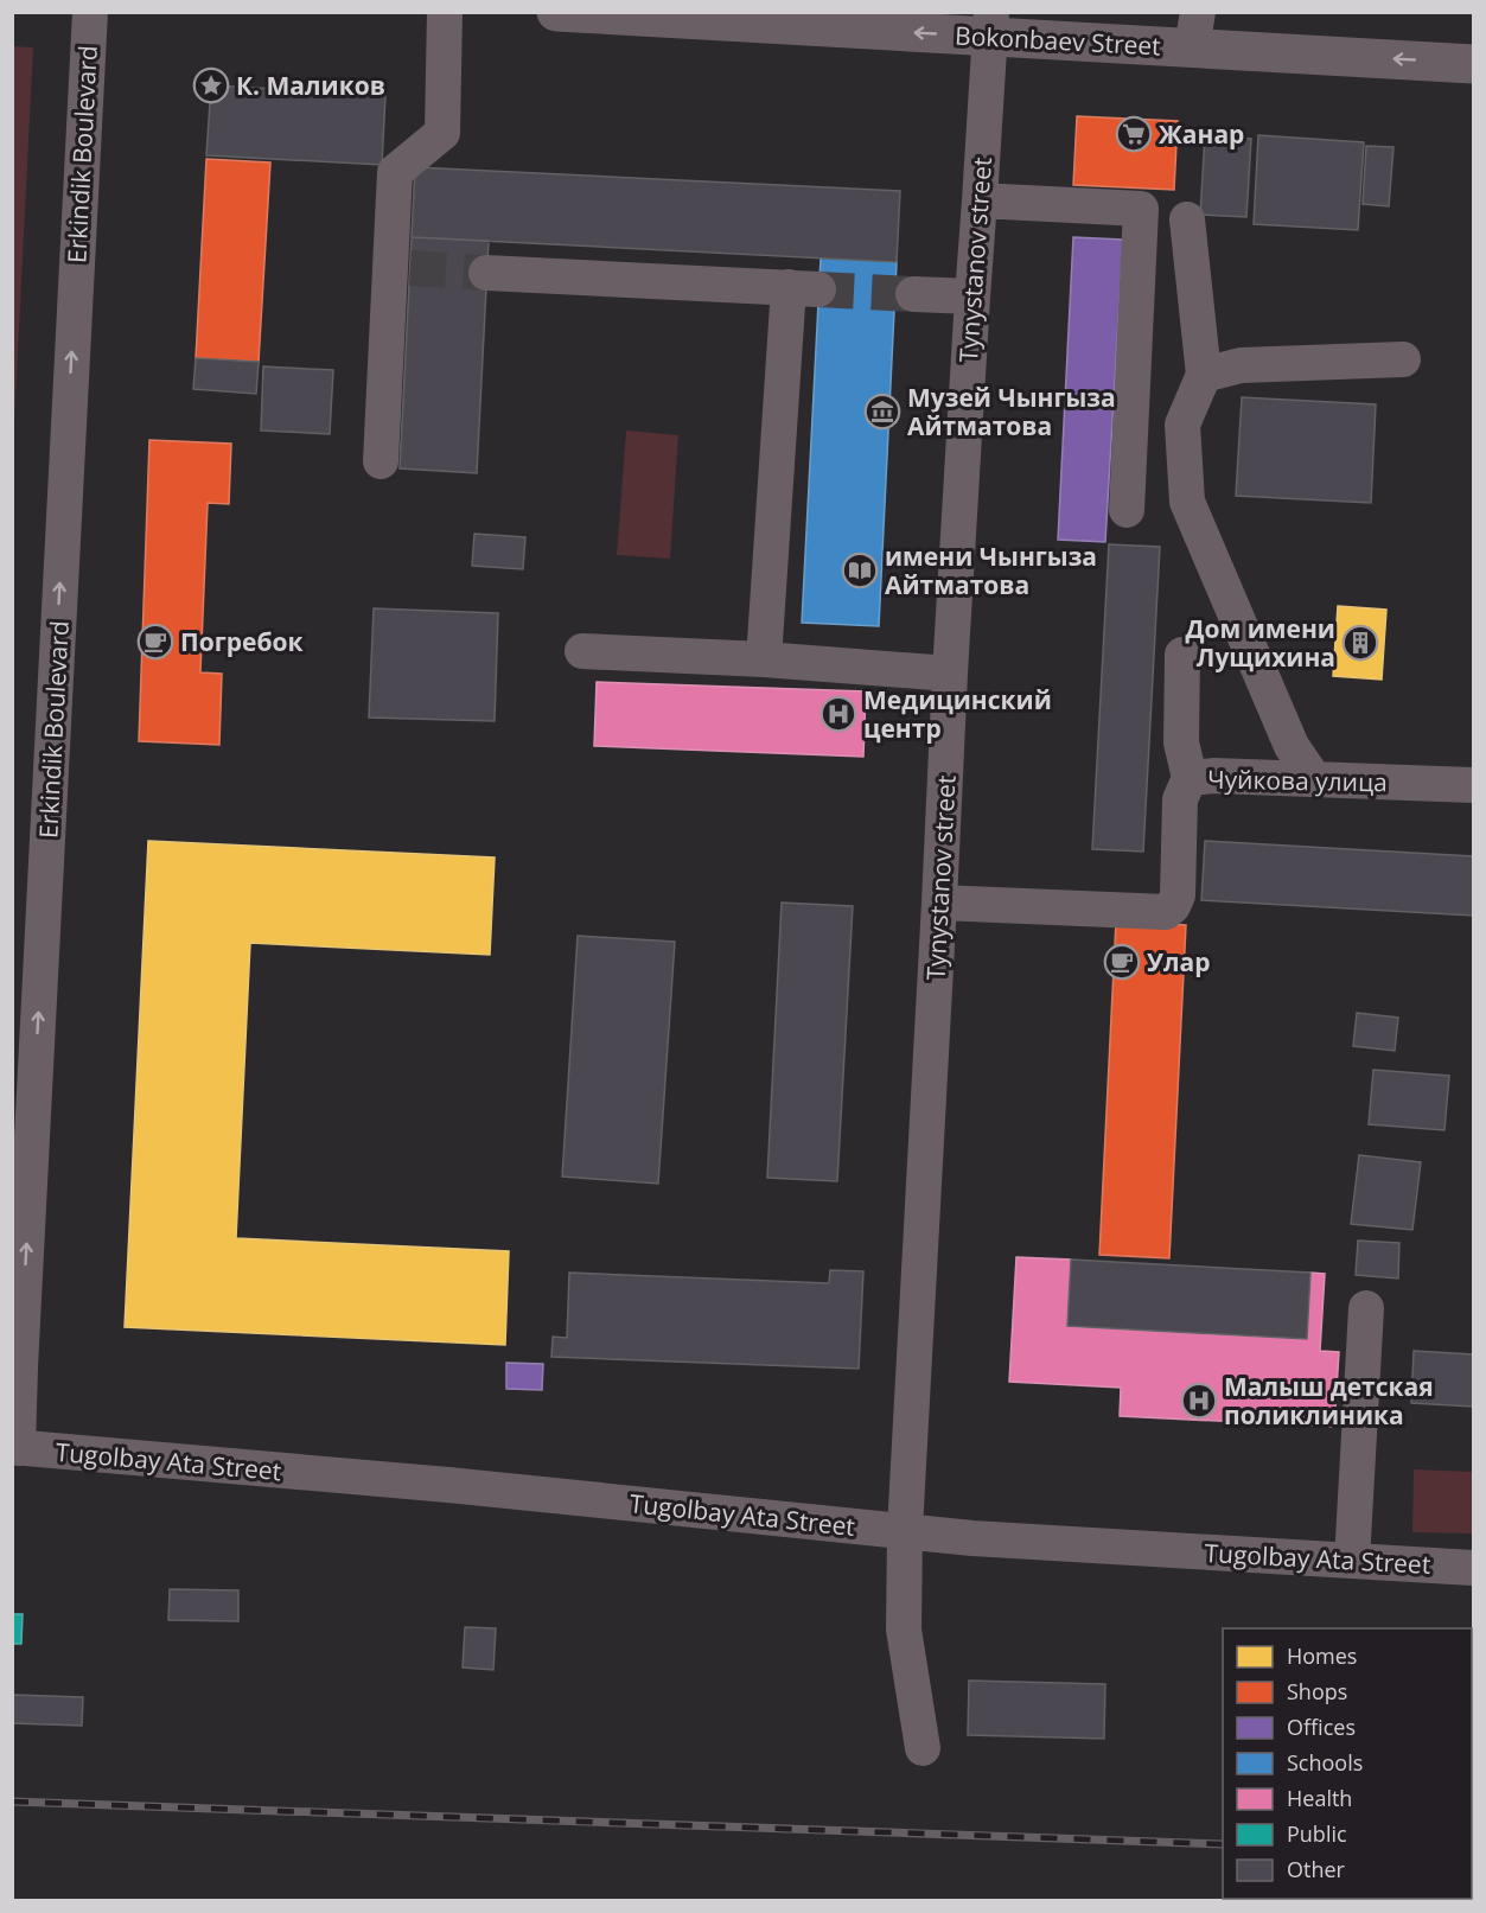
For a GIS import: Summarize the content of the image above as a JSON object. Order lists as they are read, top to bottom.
{
  "streets": {
    "main road": ["Bokonbaev Street"],
    "street": [
      "Erkindik Boulevard",
      "Tynystanov street",
      "Чуйкова улица",
      "Tugolbay Ata Street"
    ]
  },
  "crossings": [
    ["Bokonbaev Street", "Tynystanov street"],
    ["Erkindik Boulevard", "Tugolbay Ata Street"],
    ["Tynystanov street", "Чуйкова улица"],
    ["Tynystanov street", "Tugolbay Ata Street"]
  ],
  "one_way": ["Bokonbaev Street", "Erkindik Boulevard"],
  "places": {
    "place": ["К. Маликов"],
    "supermarket": ["Жанар"],
    "museum": ["Музей Чынгыза Айтматова"],
    "library": ["имени Чынгыза Айтматова"],
    "cafe": ["Погребок", "Улар"],
    "building": ["Дом имени Лущихина"],
    "hospital": ["Медицинский центр", "Малыш детская поликлиника"]
  },
  "legend": [
    "Homes",
    "Shops",
    "Offices",
    "Schools",
    "Health",
    "Public",
    "Other"
  ]
}
